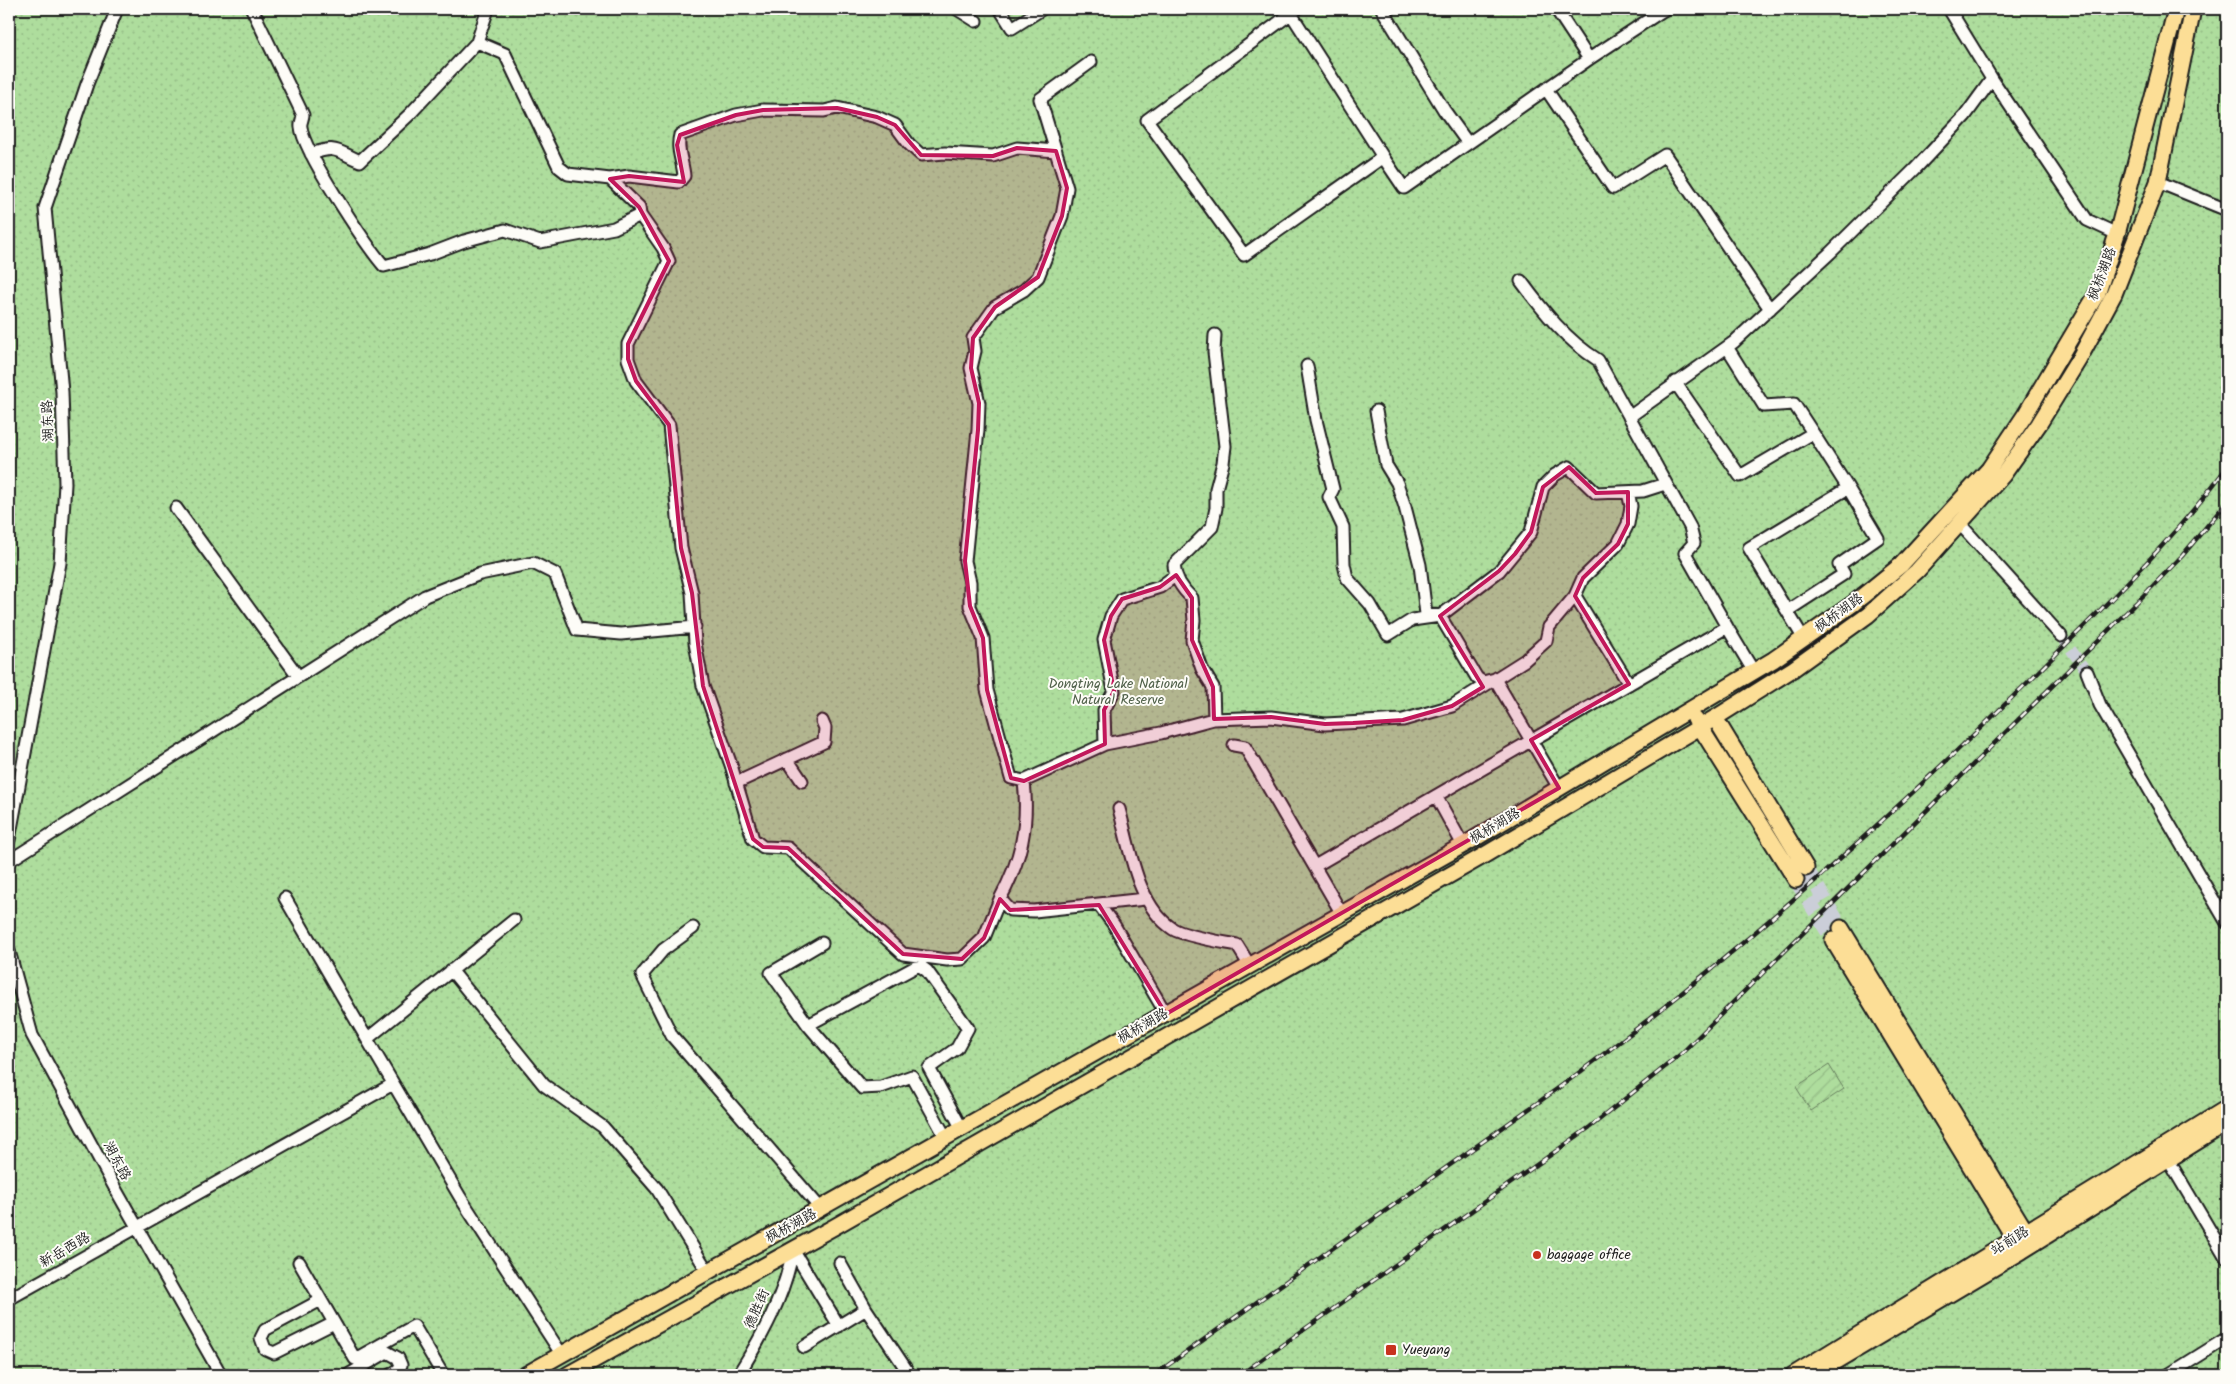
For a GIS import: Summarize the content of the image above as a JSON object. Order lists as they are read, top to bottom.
{
  "streets": {
    "main road": ["枫桥湖路", "站前路"],
    "street": ["湖东路", "新岳西路", "德胜街"]
  },
  "crossings": [
    ["枫桥湖路", "德胜街"],
    ["湖东路", "新岳西路"]
  ],
  "parks": ["Dongting Lake National Natural Reserve"],
  "places": {
    "other": ["baggage office"],
    "transit": ["Yueyang"]
  }
}
